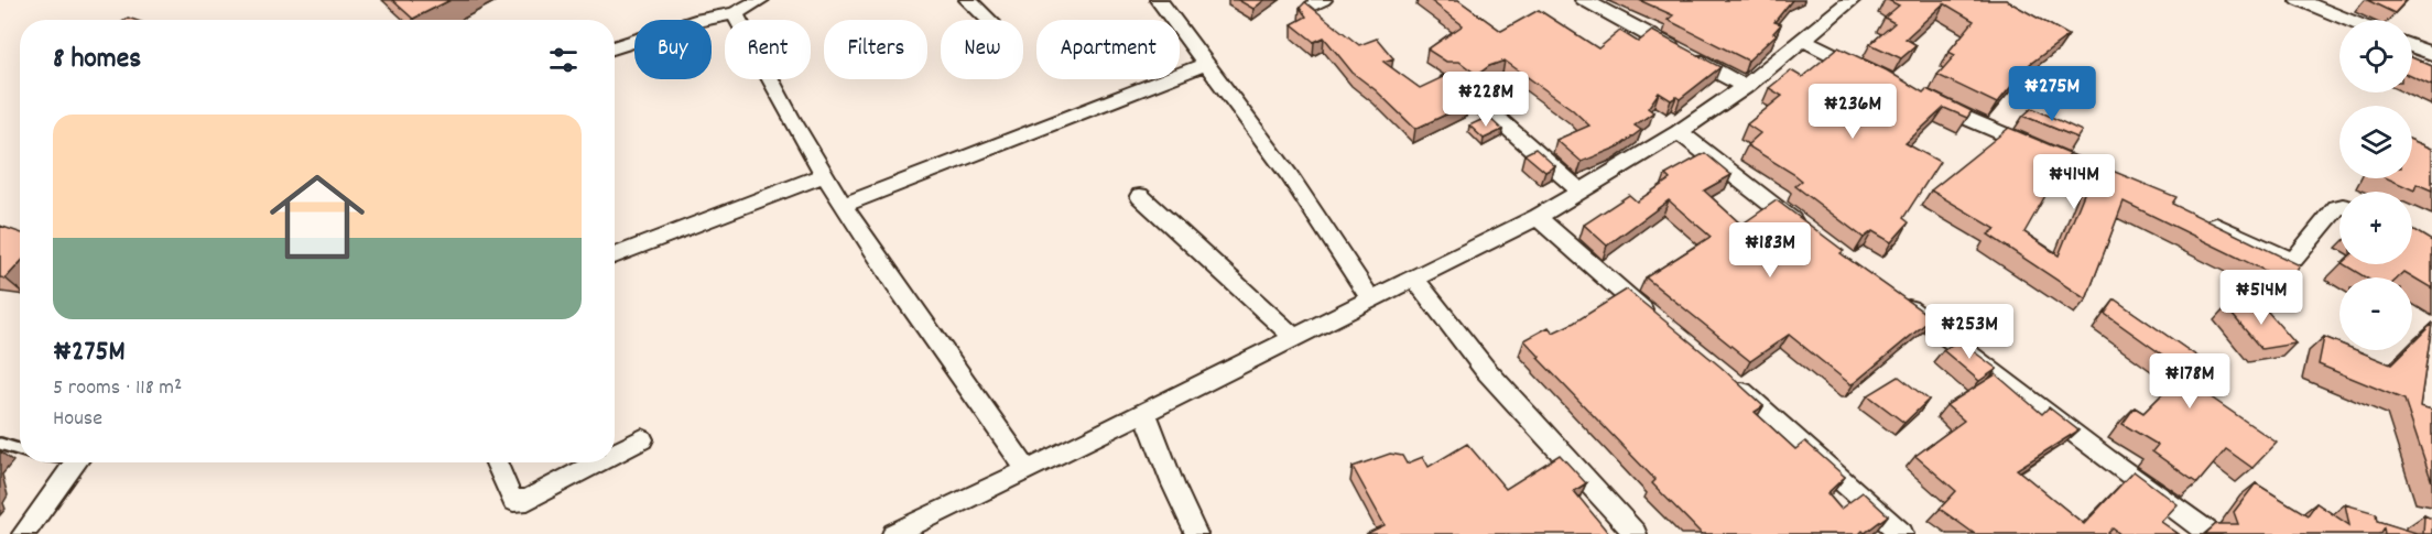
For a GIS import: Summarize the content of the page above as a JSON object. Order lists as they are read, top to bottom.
{
  "page": {
    "map_buttons": ["+", "−"],
    "chip": [
      "Buy",
      "Rent",
      "Filters",
      "New",
      "Apartment"
    ],
    "heading": "8 homes",
    "price": [
      "₦275M",
      "₦228M",
      "₦236M",
      "₦414M",
      "₦183M",
      "₦514M",
      "₦253M",
      "₦178M"
    ],
    "list": [
      {
        "name": "₦275M",
        "note": "5 rooms · 118 m² · House"
      }
    ]
  }
}
